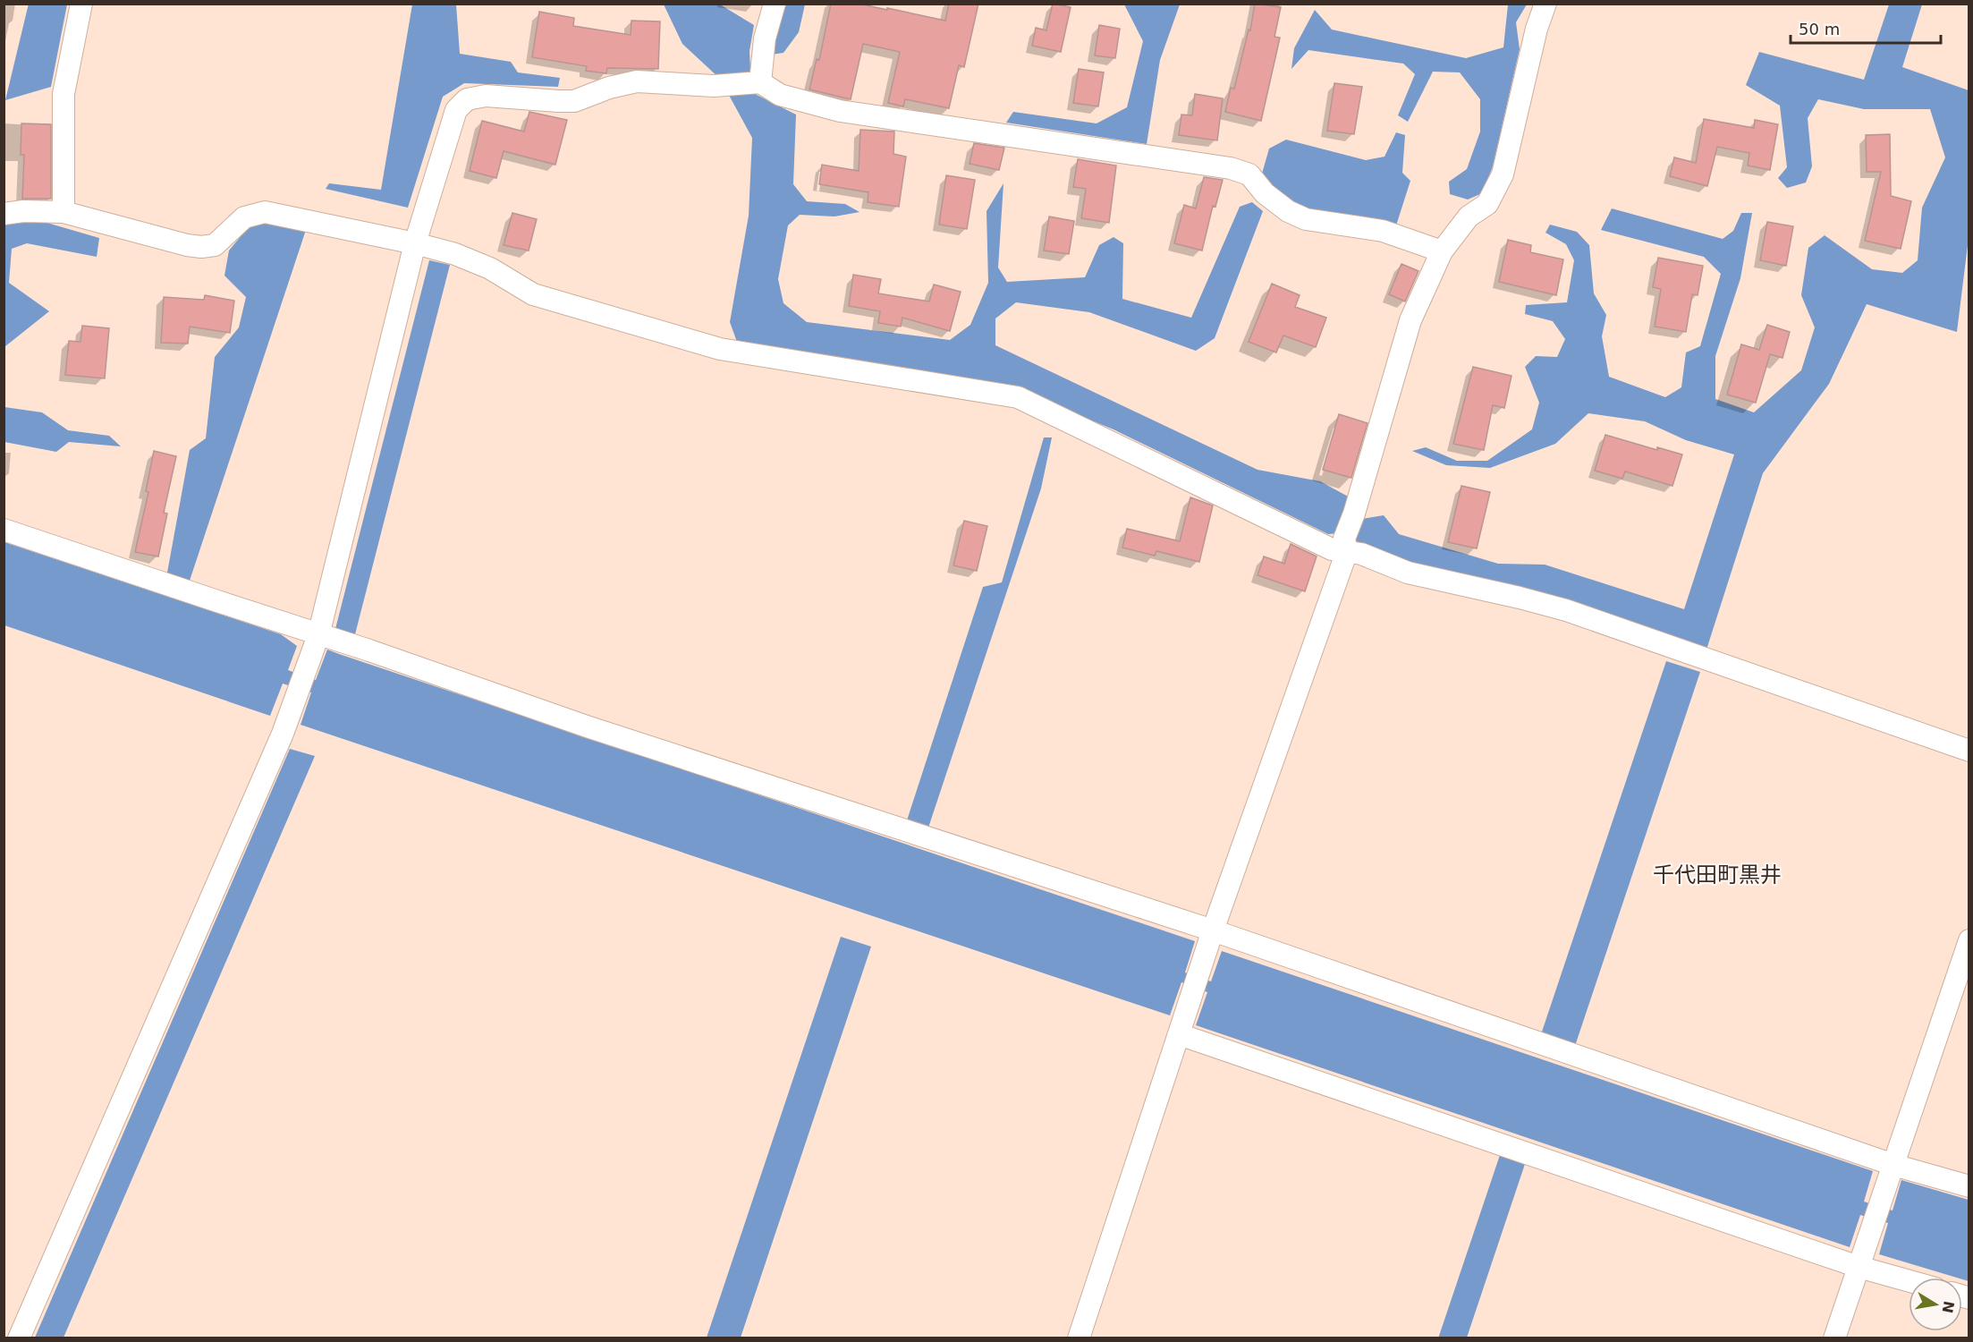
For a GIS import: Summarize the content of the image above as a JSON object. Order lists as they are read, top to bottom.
{
  "districts": ["千代田町黒井"],
  "scale_bar": "50 m",
  "north": "right"
}
